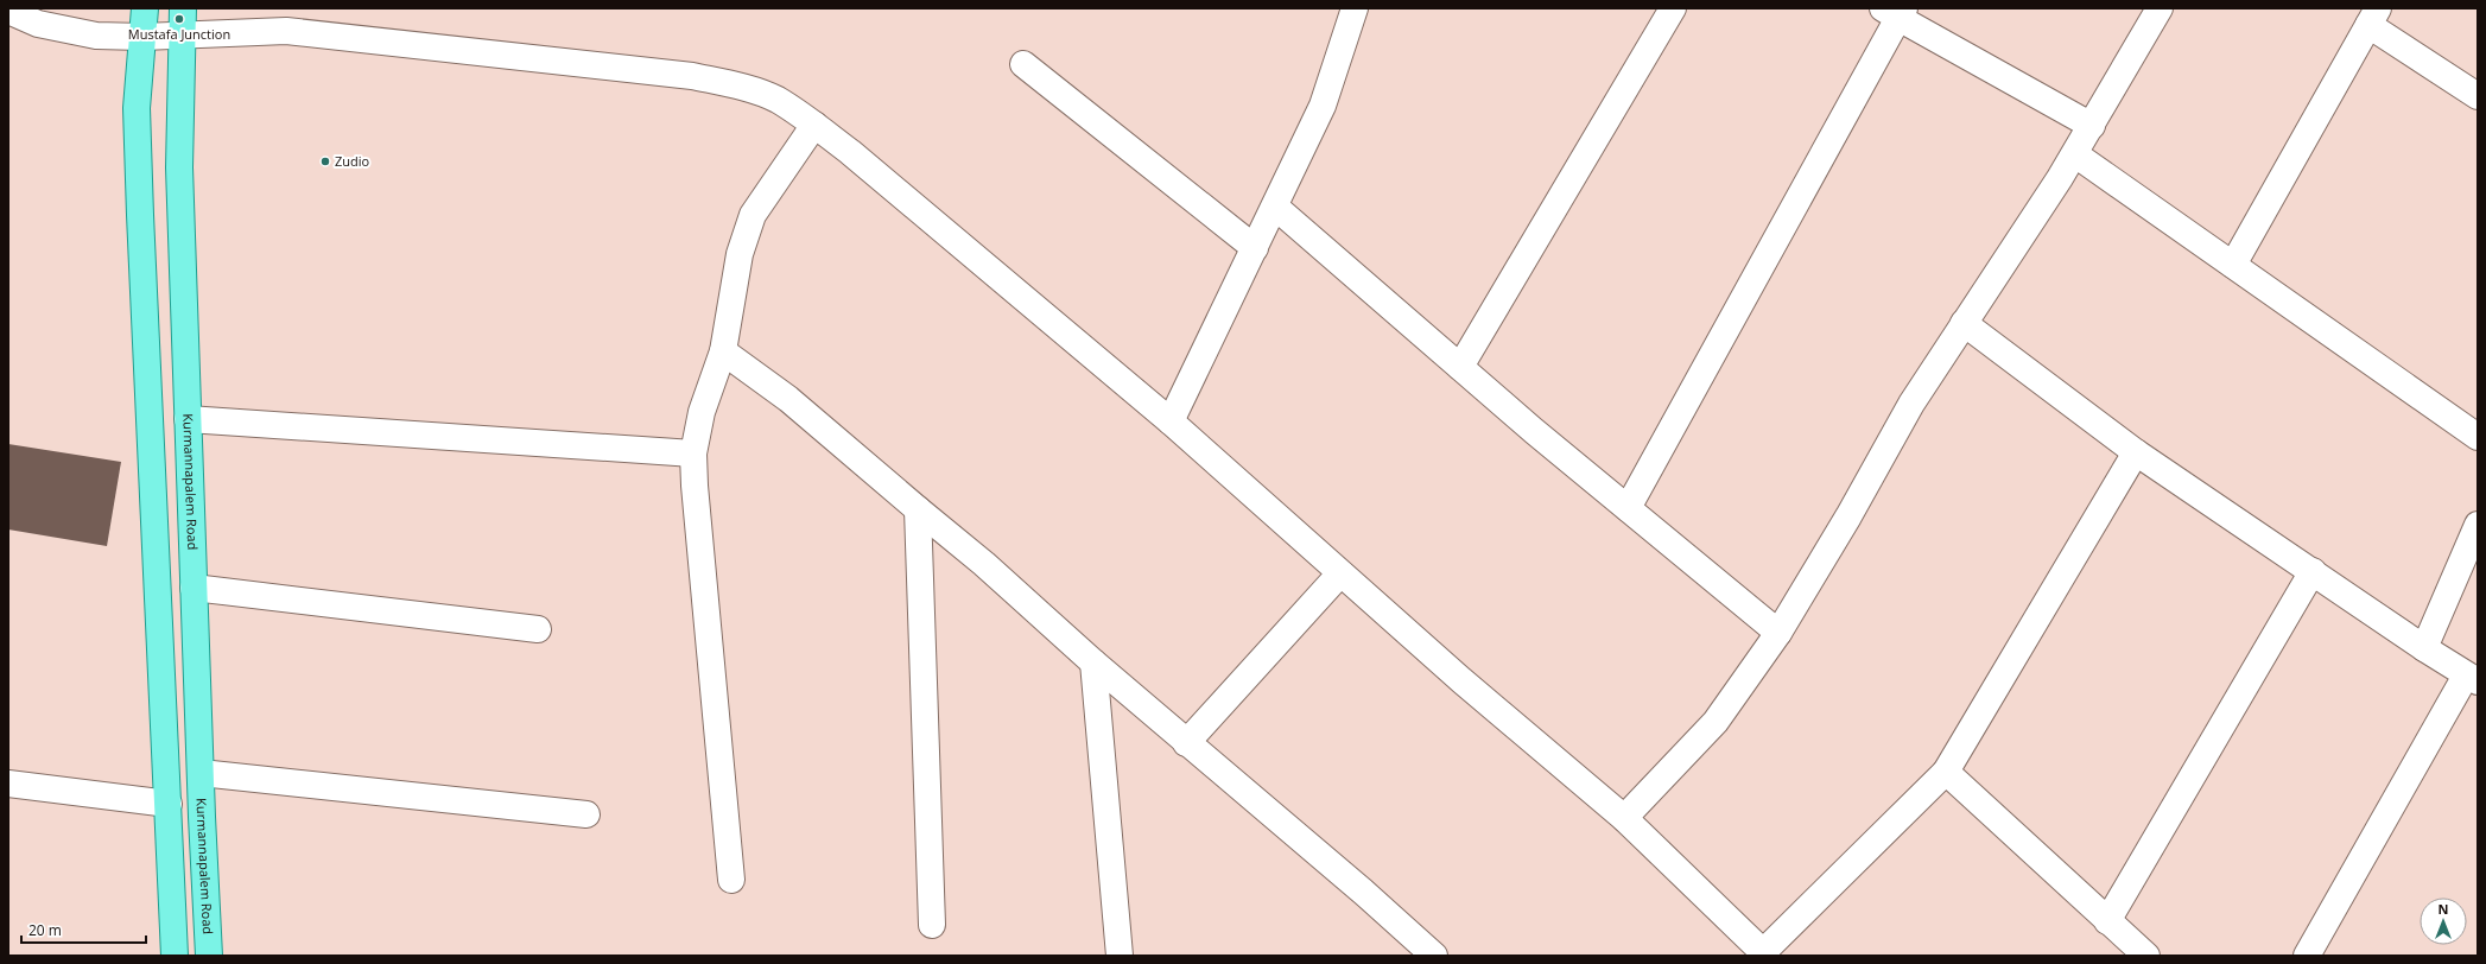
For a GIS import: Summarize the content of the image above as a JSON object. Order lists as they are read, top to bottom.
{
  "streets": {
    "main road": ["Kurmannapalem Road"]
  },
  "places": ["Mustafa Junction", "Zudio"],
  "scale_bar": "20 m",
  "north": "top"
}
